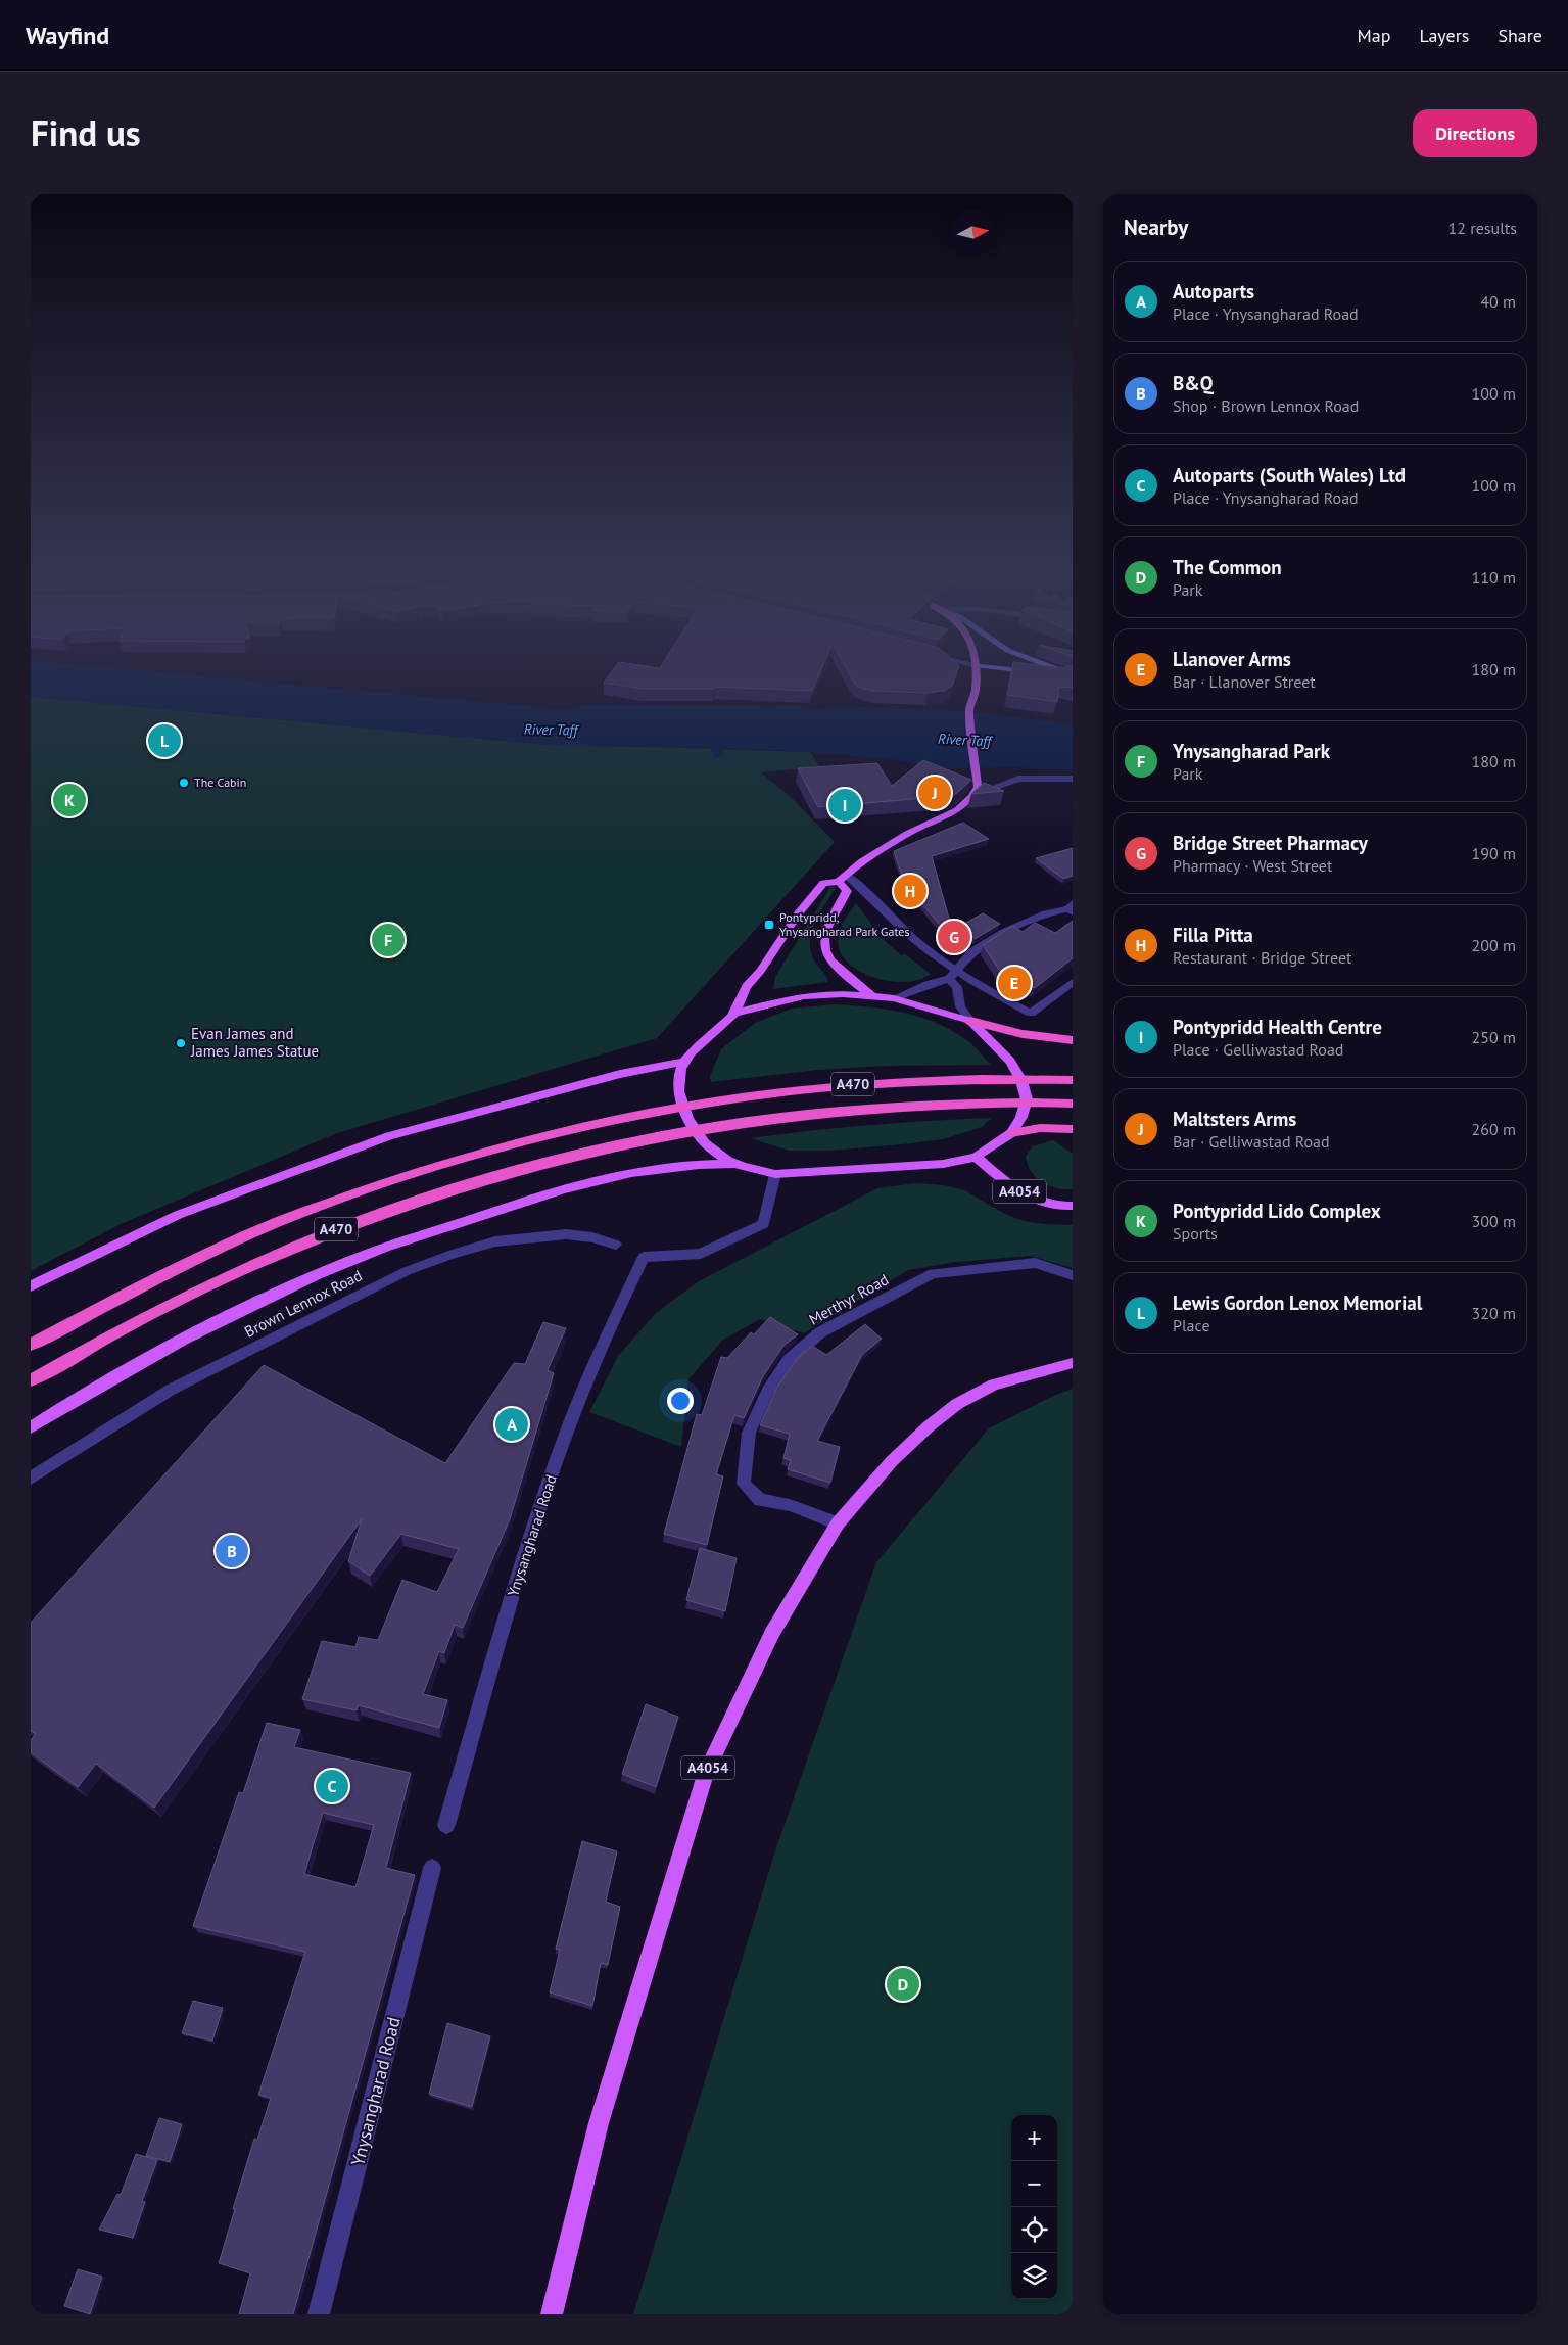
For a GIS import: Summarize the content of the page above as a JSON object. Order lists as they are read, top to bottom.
{
  "streets": {
    "highway": ["A470"],
    "main road": ["A4054"],
    "street": ["Merthyr Road", "Brown Lennox Road", "Ynysangharad Road"]
  },
  "crossings": [
    ["A4054", "Merthyr Road"]
  ],
  "water": ["River Taff"],
  "places": {
    "other": ["The Cabin", "Evan James and James James Statue"],
    "transit": ["Pontypridd, Ynysangharad Park Gates"]
  },
  "north": "right",
  "page": {
    "header": "Wayfind",
    "nav": ["Map", "Layers", "Share"],
    "title": "Find us",
    "buttons": "Directions",
    "heading": ["Nearby", "12 results"],
    "list": [
      {
        "mark": "A",
        "name": "Autoparts",
        "note": "Place · Ynysangharad Road",
        "value": "40 m"
      },
      {
        "mark": "B",
        "name": "B&Q",
        "note": "Shop · Brown Lennox Road",
        "value": "100 m"
      },
      {
        "mark": "C",
        "name": "Autoparts (South Wales) Ltd",
        "note": "Place · Ynysangharad Road",
        "value": "100 m"
      },
      {
        "mark": "D",
        "name": "The Common",
        "note": "Park",
        "value": "110 m"
      },
      {
        "mark": "E",
        "name": "Llanover Arms",
        "note": "Bar · Llanover Street",
        "value": "180 m"
      },
      {
        "mark": "F",
        "name": "Ynysangharad Park",
        "note": "Park",
        "value": "180 m"
      },
      {
        "mark": "G",
        "name": "Bridge Street Pharmacy",
        "note": "Pharmacy · West Street",
        "value": "190 m"
      },
      {
        "mark": "H",
        "name": "Filla Pitta",
        "note": "Restaurant · Bridge Street",
        "value": "200 m"
      },
      {
        "mark": "I",
        "name": "Pontypridd Health Centre",
        "note": "Place · Gelliwastad Road",
        "value": "250 m"
      },
      {
        "mark": "J",
        "name": "Maltsters Arms",
        "note": "Bar · Gelliwastad Road",
        "value": "260 m"
      },
      {
        "mark": "K",
        "name": "Pontypridd Lido Complex",
        "note": "Sports",
        "value": "300 m"
      },
      {
        "mark": "L",
        "name": "Lewis Gordon Lenox Memorial",
        "note": "Place",
        "value": "320 m"
      }
    ],
    "pins": [
      "L",
      "J",
      "K",
      "I",
      "H",
      "G",
      "F",
      "E",
      "A",
      "B",
      "C",
      "D"
    ],
    "map_buttons": ["+", "−"]
  }
}
